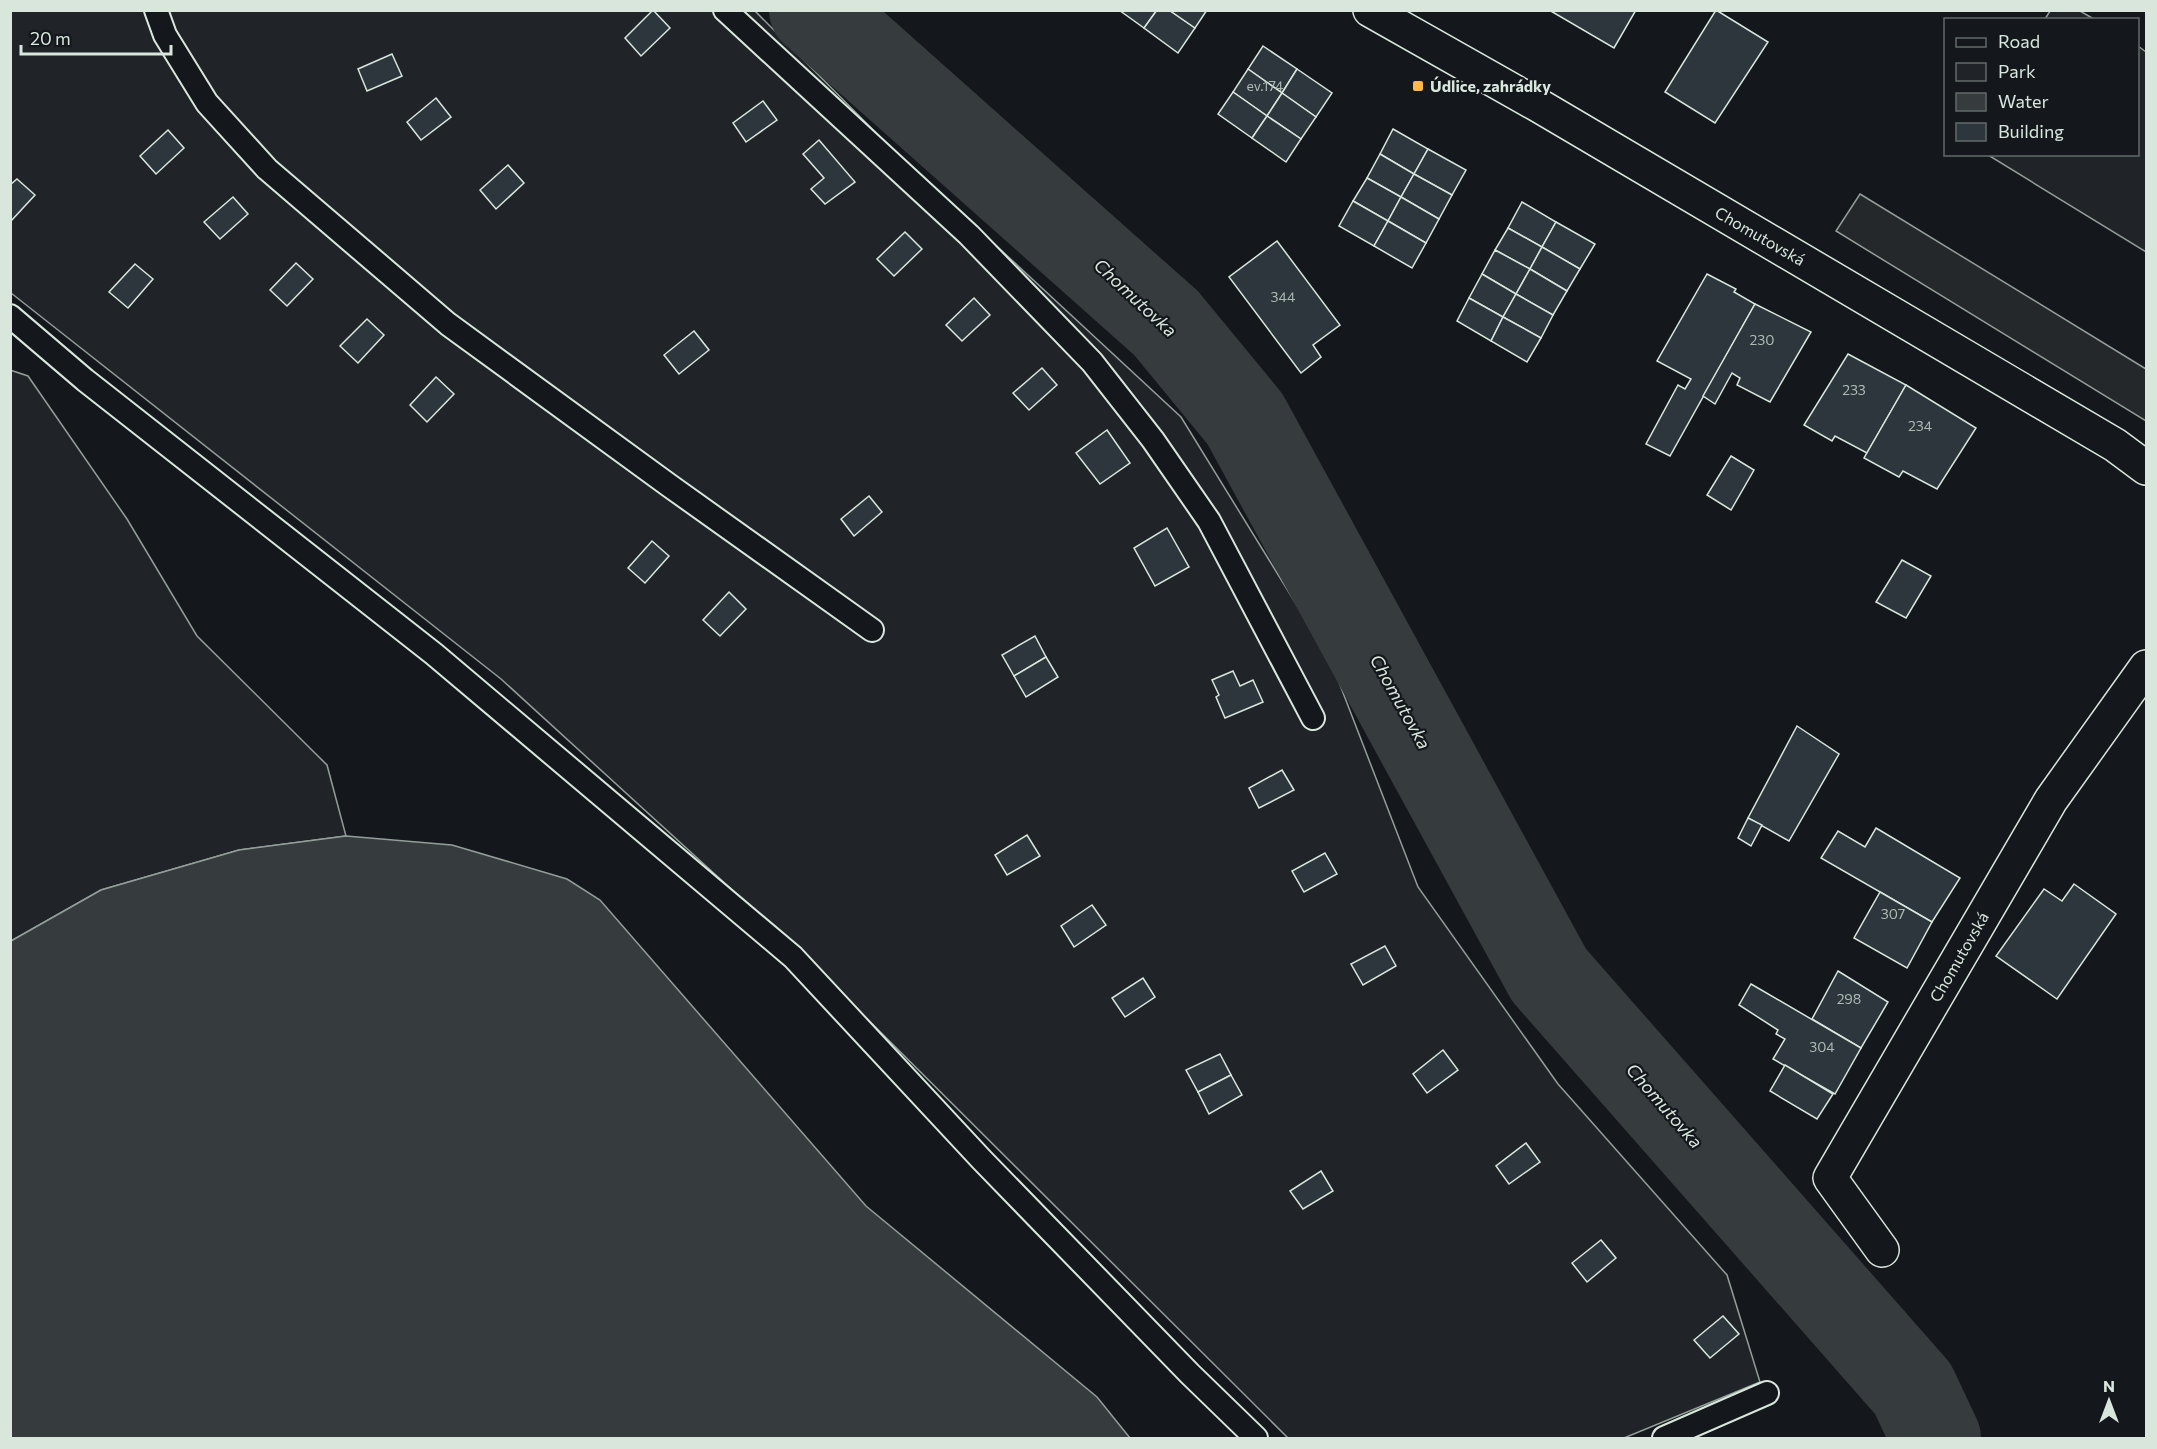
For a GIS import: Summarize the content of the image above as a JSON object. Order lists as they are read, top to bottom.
{
  "streets": {
    "street": ["Chomutovská"]
  },
  "water": ["Chomutovka"],
  "places": {
    "transit": ["Údlice, zahrádky"]
  },
  "house_numbers": [
    "ev.174",
    "344",
    "230",
    "233",
    "234",
    "307",
    "298",
    "304"
  ],
  "legend": [
    "Road",
    "Park",
    "Water",
    "Building"
  ],
  "scale_bar": "20 m",
  "north": "top"
}
